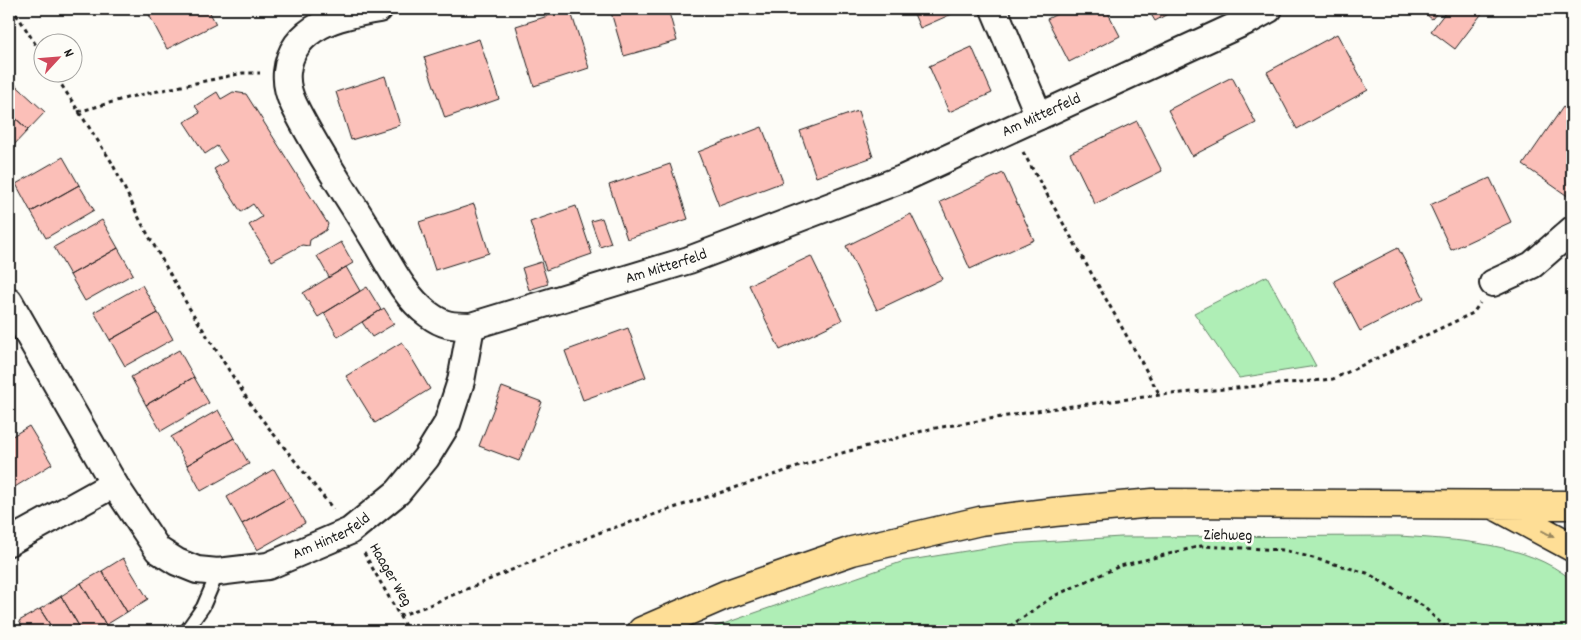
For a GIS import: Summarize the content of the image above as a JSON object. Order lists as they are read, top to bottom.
{
  "streets": {
    "street": ["Am Mitterfeld", "Am Hinterfeld"],
    "path": ["Ziehweg", "Haager Weg"]
  },
  "crossings": [
    ["Am Mitterfeld", "Am Hinterfeld"],
    ["Am Hinterfeld", "Haager Weg"]
  ],
  "north": "top right"
}
